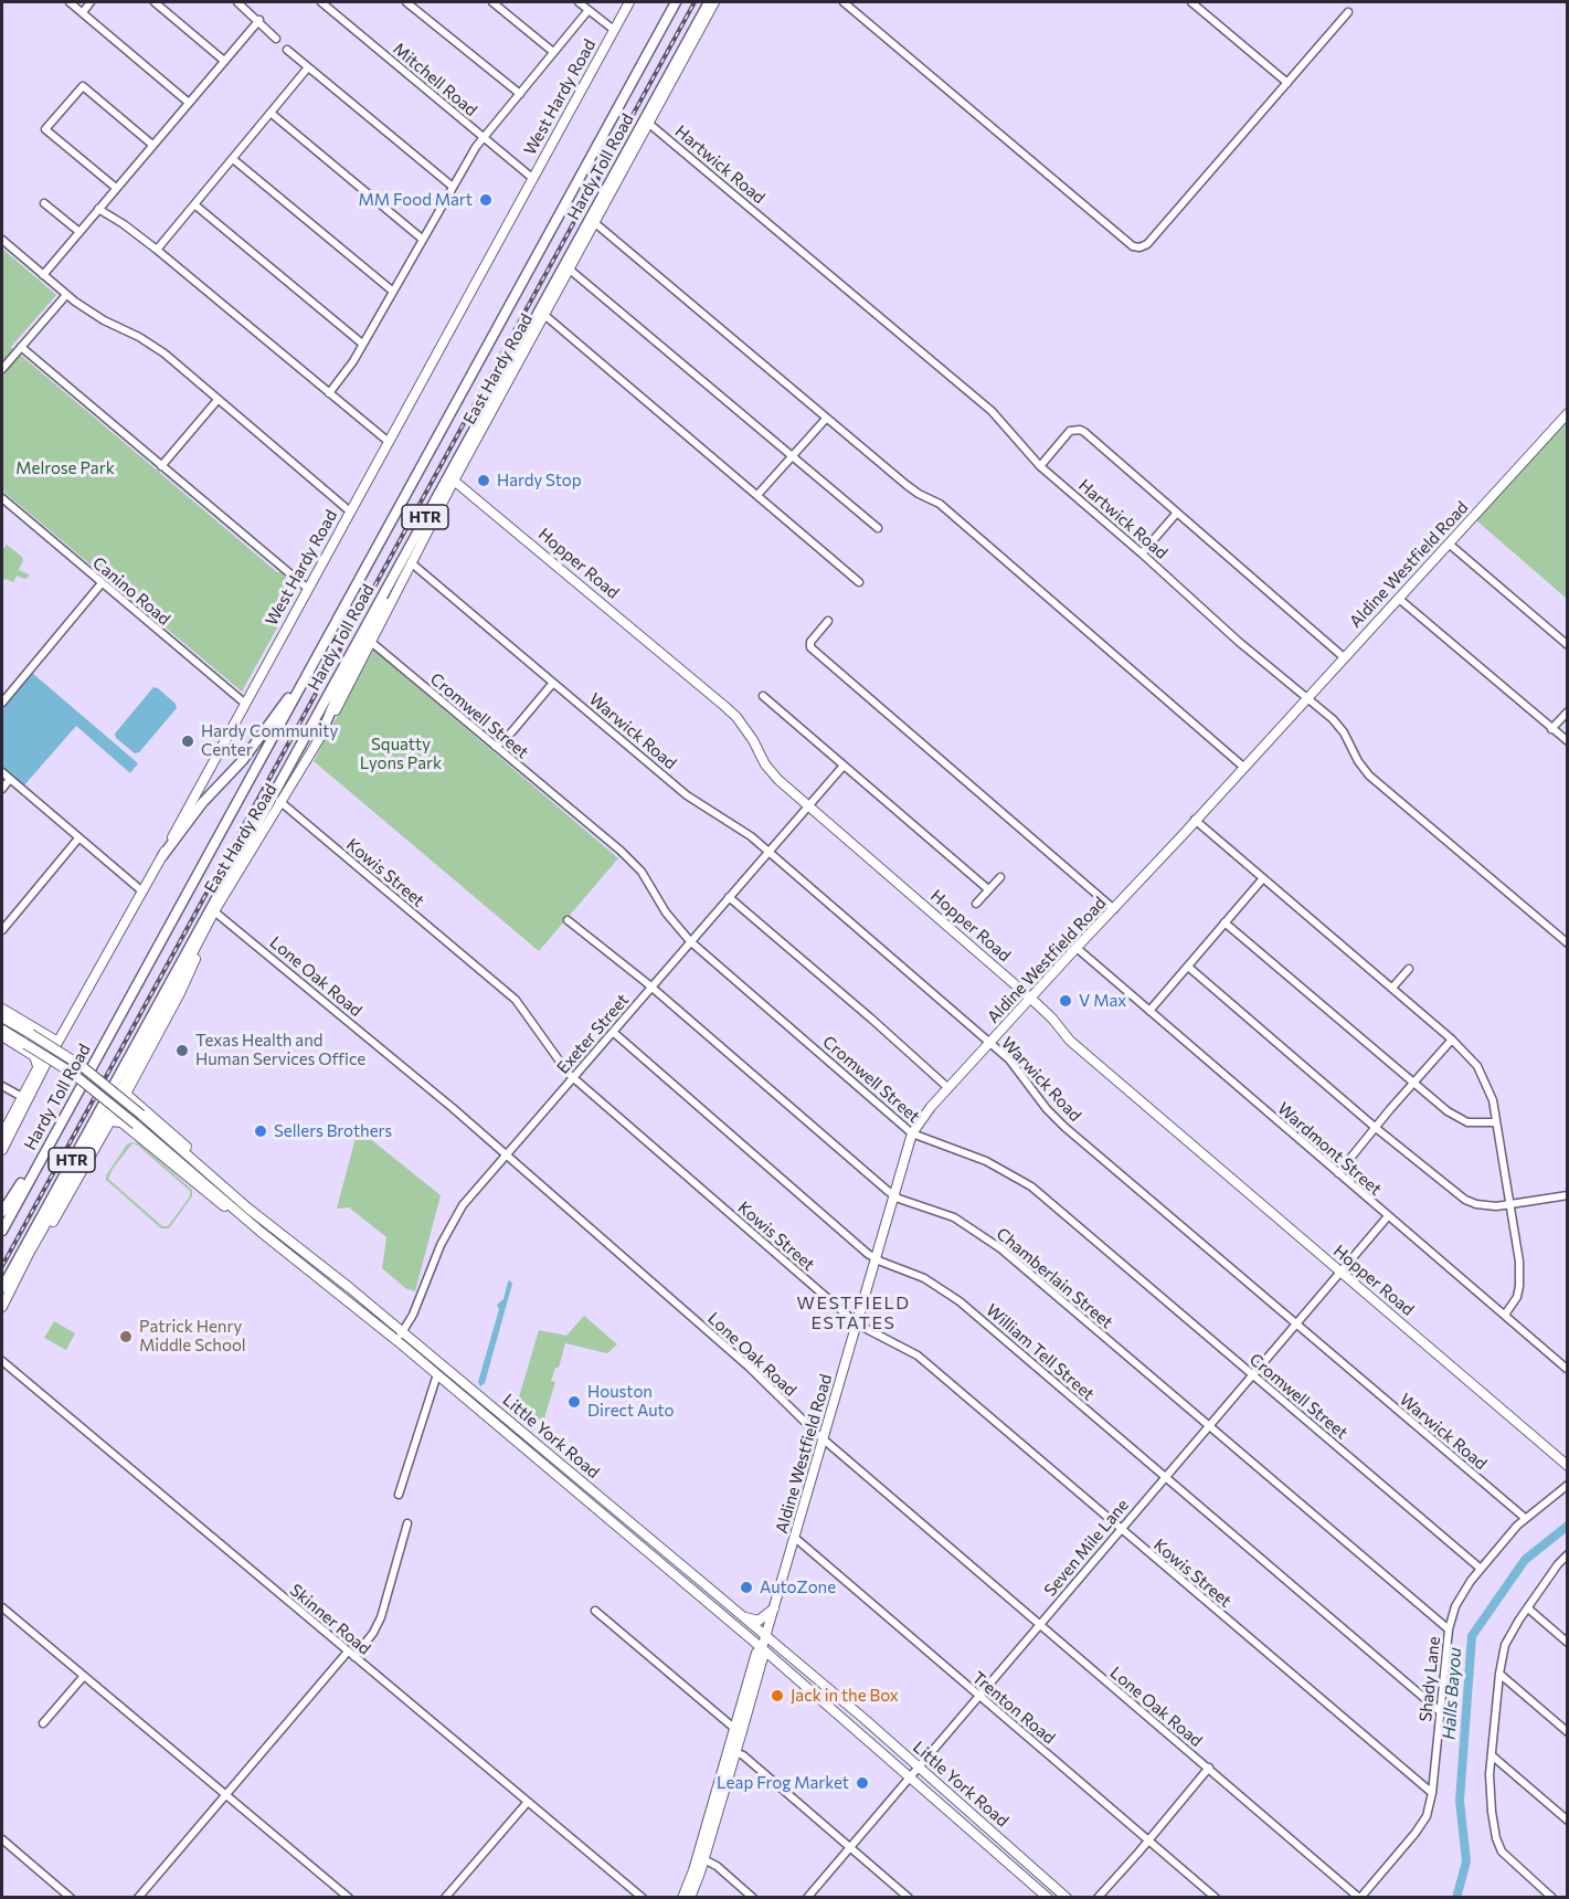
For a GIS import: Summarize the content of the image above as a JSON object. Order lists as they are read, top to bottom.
{
  "streets": {
    "highway": ["Hardy Toll Road", "HTR"],
    "main road": [
      "West Hardy Road",
      "East Hardy Road",
      "Hopper Road",
      "Aldine Westfield Road",
      "Little York Road"
    ],
    "street": [
      "Mitchell Road",
      "Hartwick Road",
      "Canino Road",
      "Cromwell Street",
      "Warwick Road",
      "Kowis Street",
      "Lone Oak Road",
      "Exeter Street",
      "Wardmont Street",
      "Chamberlain Street",
      "William Tell Street",
      "Seven Mile Lane",
      "Skinner Road",
      "Shady Lane",
      "Trenton Road"
    ]
  },
  "crossings": [
    ["Mitchell Road", "West Hardy Road"],
    ["West Hardy Road", "Canino Road"],
    ["West Hardy Road", "Little York Road"],
    ["Hartwick Road", "East Hardy Road"],
    ["Hartwick Road", "Aldine Westfield Road"],
    ["East Hardy Road", "Hopper Road"],
    ["East Hardy Road", "Cromwell Street"],
    ["East Hardy Road", "Warwick Road"],
    ["East Hardy Road", "Kowis Street"],
    ["East Hardy Road", "Lone Oak Road"],
    ["East Hardy Road", "Little York Road"],
    ["Hopper Road", "Aldine Westfield Road"],
    ["Hopper Road", "Exeter Street"],
    ["Hopper Road", "Seven Mile Lane"],
    ["Aldine Westfield Road", "Cromwell Street"],
    ["Aldine Westfield Road", "Warwick Road"],
    ["Aldine Westfield Road", "Kowis Street"],
    ["Aldine Westfield Road", "Lone Oak Road"],
    ["Aldine Westfield Road", "Wardmont Street"],
    ["Aldine Westfield Road", "Chamberlain Street"],
    ["Aldine Westfield Road", "William Tell Street"],
    ["Aldine Westfield Road", "Little York Road"],
    ["Aldine Westfield Road", "Trenton Road"],
    ["Cromwell Street", "Exeter Street"],
    ["Cromwell Street", "Seven Mile Lane"],
    ["Cromwell Street", "Shady Lane"],
    ["Warwick Road", "Exeter Street"],
    ["Warwick Road", "Seven Mile Lane"],
    ["Warwick Road", "Shady Lane"],
    ["Kowis Street", "Exeter Street"],
    ["Kowis Street", "Seven Mile Lane"],
    ["Kowis Street", "Shady Lane"],
    ["Lone Oak Road", "Exeter Street"],
    ["Lone Oak Road", "Seven Mile Lane"],
    ["Lone Oak Road", "Shady Lane"],
    ["Exeter Street", "Chamberlain Street"],
    ["Exeter Street", "William Tell Street"],
    ["Exeter Street", "Little York Road"],
    ["Wardmont Street", "Seven Mile Lane"],
    ["Chamberlain Street", "Seven Mile Lane"],
    ["Chamberlain Street", "Shady Lane"],
    ["William Tell Street", "Seven Mile Lane"],
    ["William Tell Street", "Shady Lane"],
    ["Little York Road", "Seven Mile Lane"],
    ["Seven Mile Lane", "Trenton Road"]
  ],
  "districts": ["WESTFIELD ESTATES"],
  "water": ["Halls Bayou"],
  "parks": ["Melrose Park", "Squatty Lyons Park"],
  "places": [
    "MM Food Mart",
    "Hardy Stop",
    "Hardy Community Center",
    "V Max",
    "Texas Health and Human Services Office",
    "Sellers Brothers",
    "Patrick Henry Middle School",
    "Houston Direct Auto",
    "AutoZone",
    "Jack in the Box",
    "Leap Frog Market"
  ]
}
